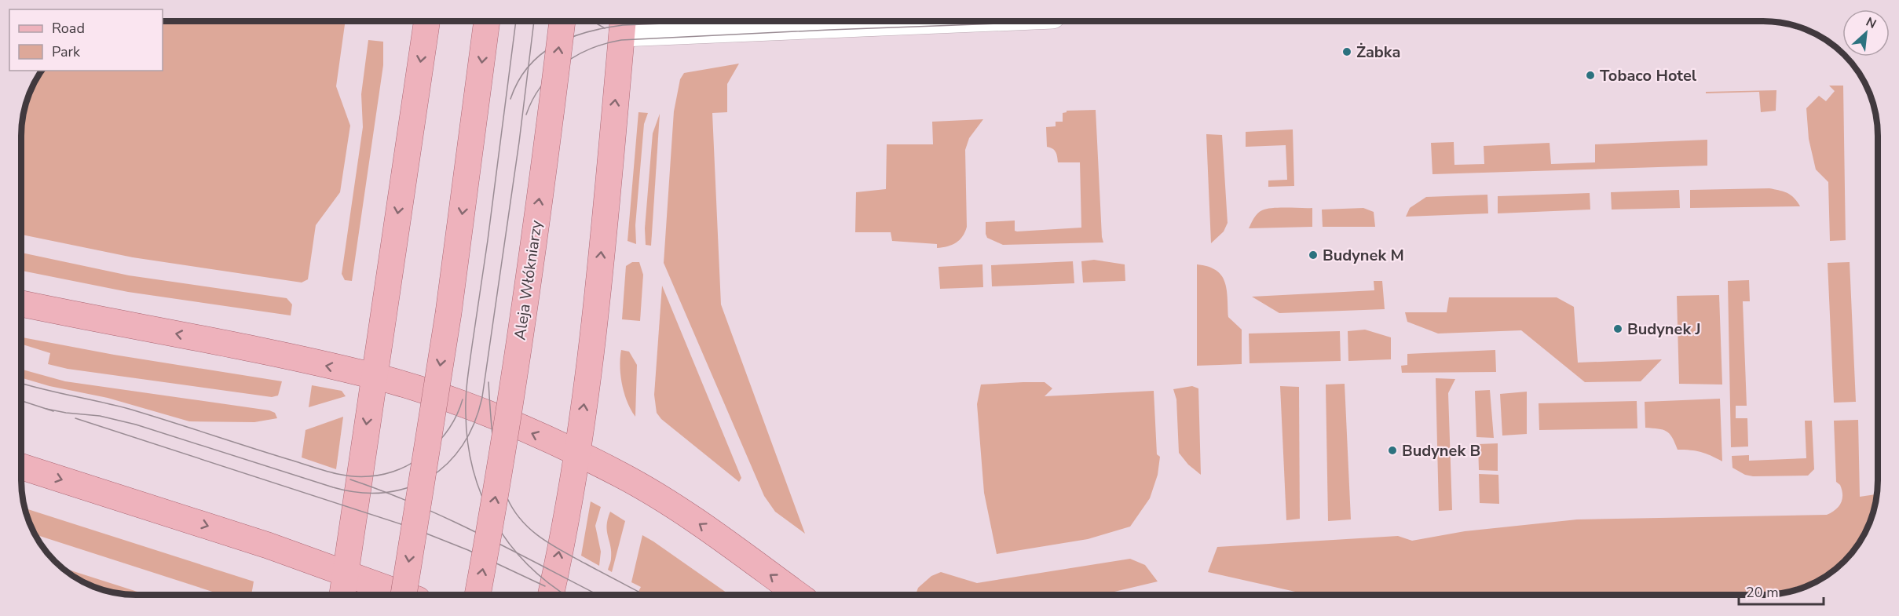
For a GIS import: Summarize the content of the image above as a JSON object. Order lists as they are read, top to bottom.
{
  "streets": {
    "main road": ["Aleja Włókniarzy"]
  },
  "places": [
    "Żabka",
    "Tobaco Hotel",
    "Budynek M",
    "Budynek J",
    "Budynek B"
  ],
  "legend": ["Road", "Park"],
  "scale_bar": "20 m",
  "north": "top right"
}
